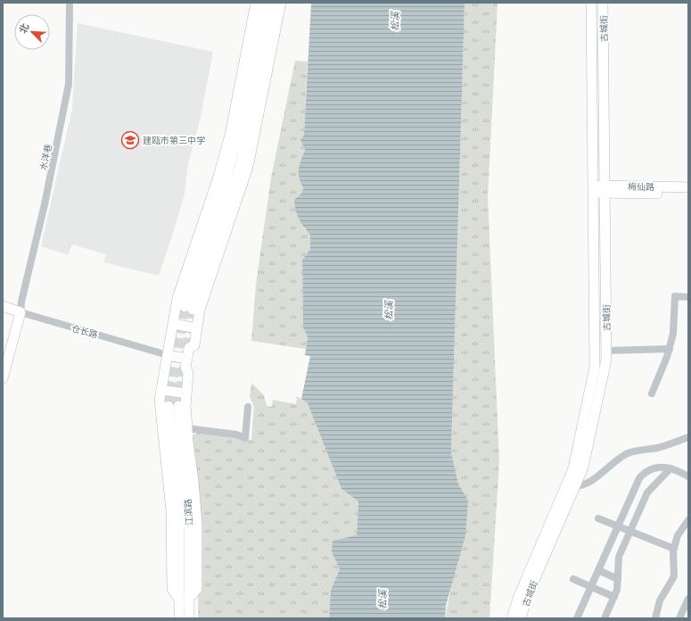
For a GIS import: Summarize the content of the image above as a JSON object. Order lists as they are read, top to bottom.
{
  "streets": {
    "main road": [
      "古城街",
      "梅仙路",
      "仓长路",
      "江滨路"
    ],
    "street": ["水洋巷"]
  },
  "crossings": [
    ["古城街", "梅仙路"],
    ["水洋巷", "仓长路"]
  ],
  "water": ["松溪"],
  "places": {
    "school or university": ["建瓯市第三中学"]
  },
  "north": "top left"
}
